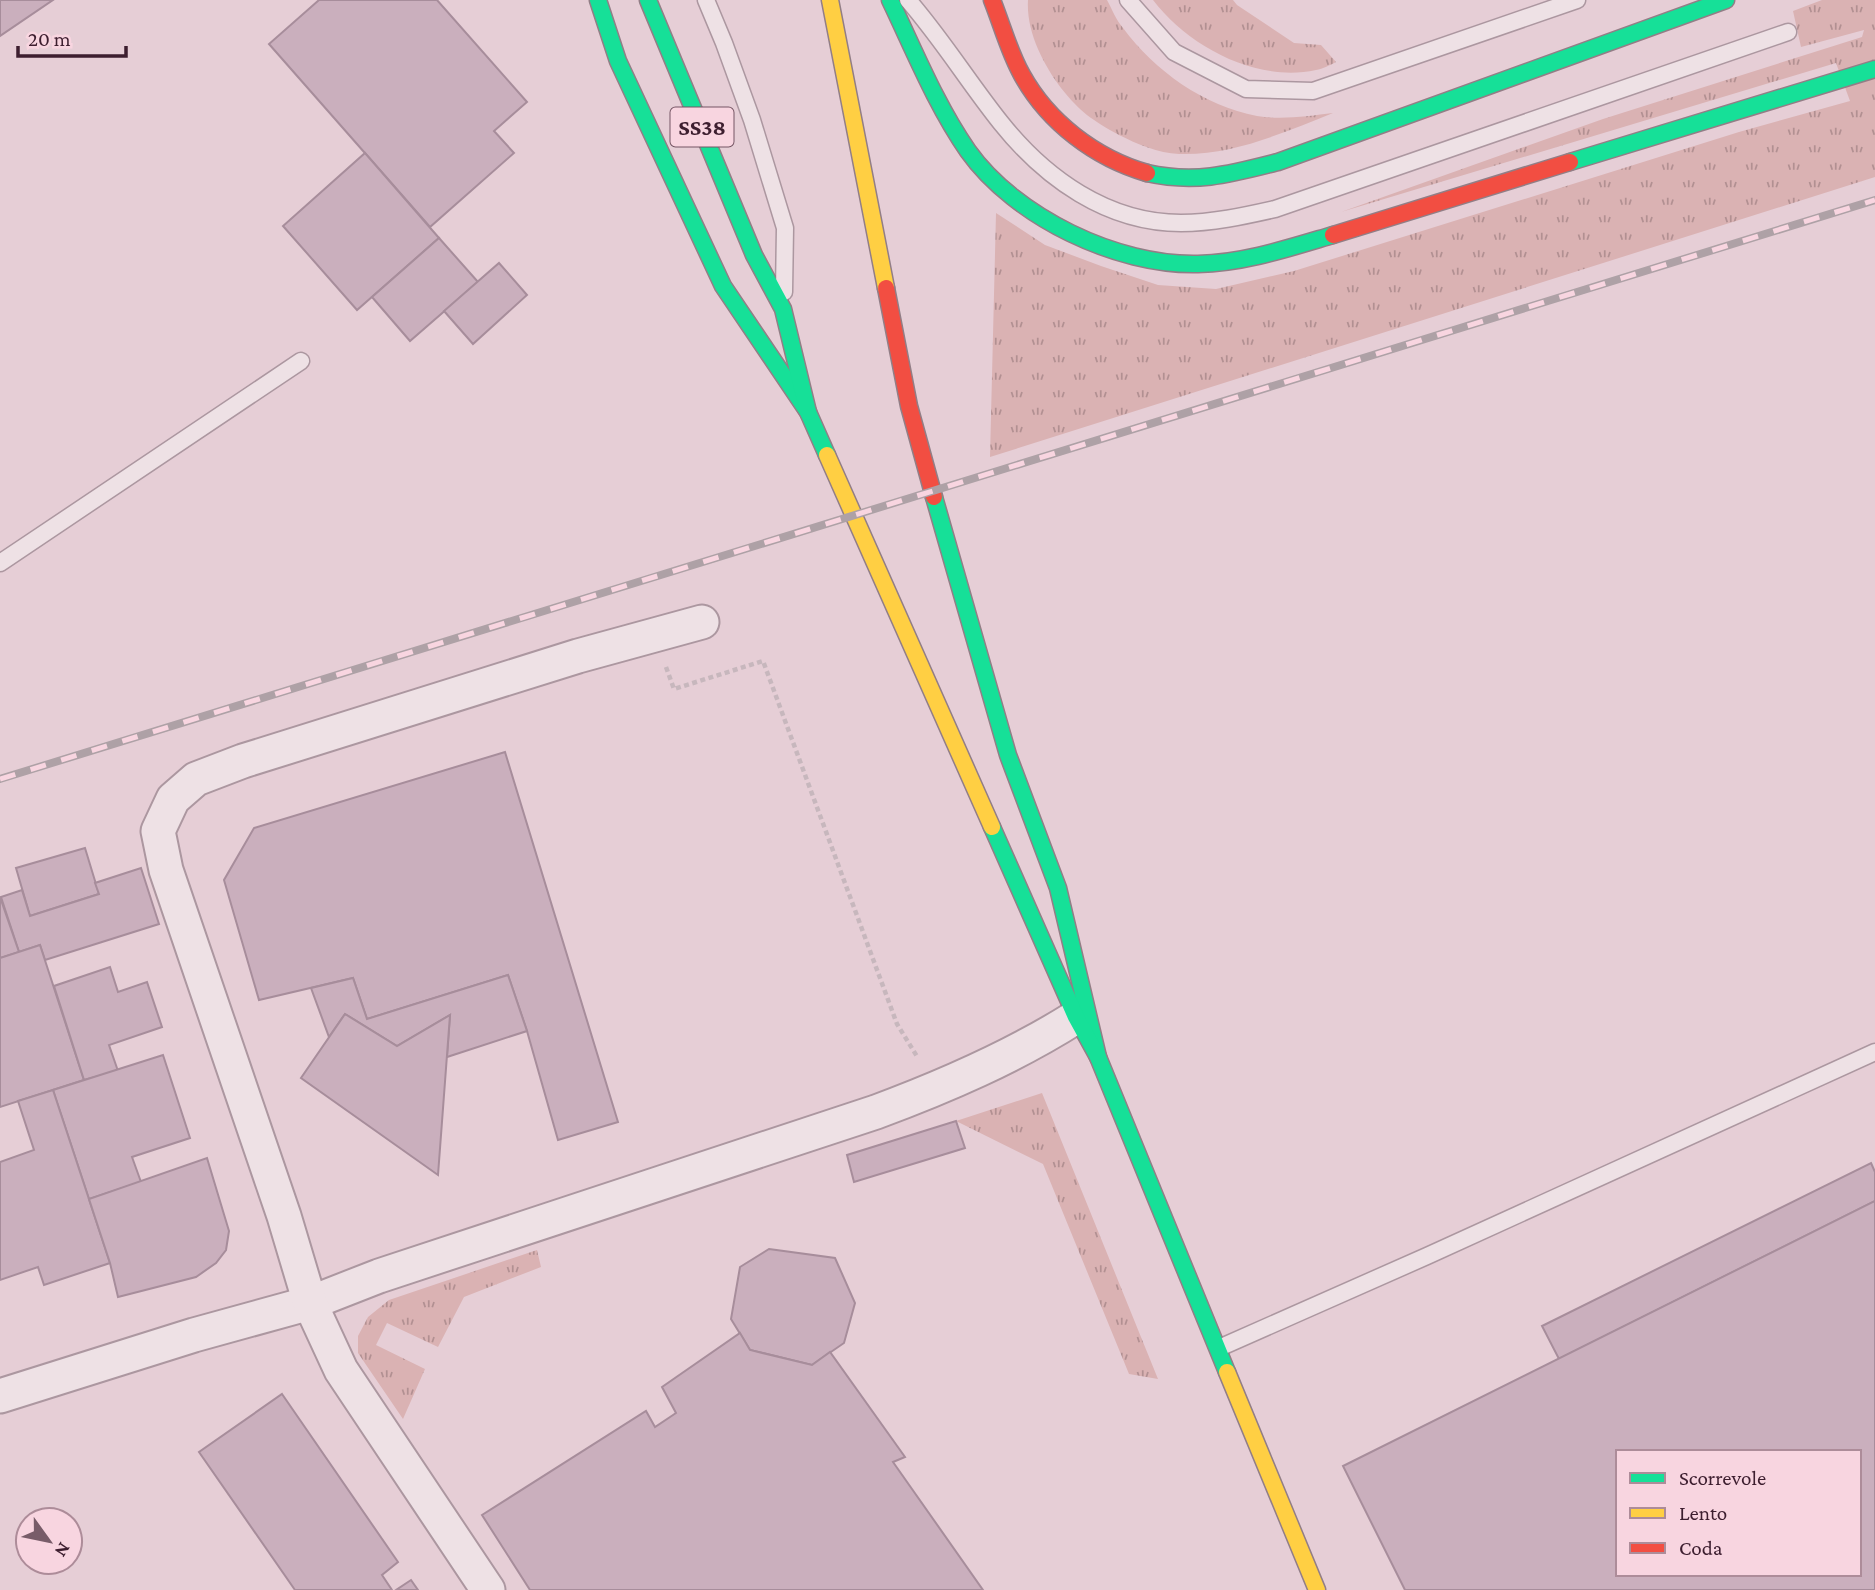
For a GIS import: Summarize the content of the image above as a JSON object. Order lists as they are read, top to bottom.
{
  "streets": {
    "main road": ["SS38"]
  },
  "legend": ["Scorrevole", "Lento", "Coda"],
  "scale_bar": "20 m",
  "north": "bottom right"
}
